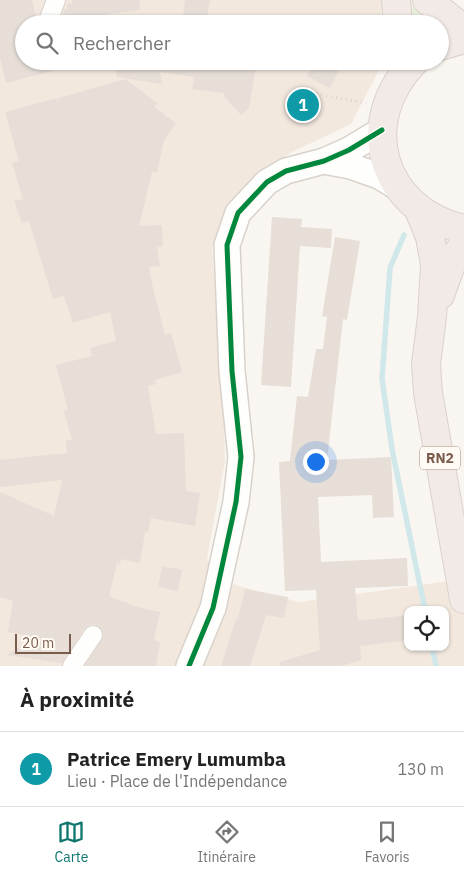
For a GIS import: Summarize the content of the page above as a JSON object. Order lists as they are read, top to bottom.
{
  "streets": {
    "highway": ["RN2"]
  },
  "scale_bar": "20 m",
  "page": {
    "search": "Rechercher",
    "pins": "1",
    "scale": "20 m",
    "heading": "À proximité",
    "list": [
      {
        "mark": "1",
        "name": "Patrice Emery Lumumba",
        "note": "Lieu · Place de l'Indépendance",
        "value": "130 m"
      }
    ],
    "nav": ["Carte", "Itinéraire", "Favoris"]
  }
}
